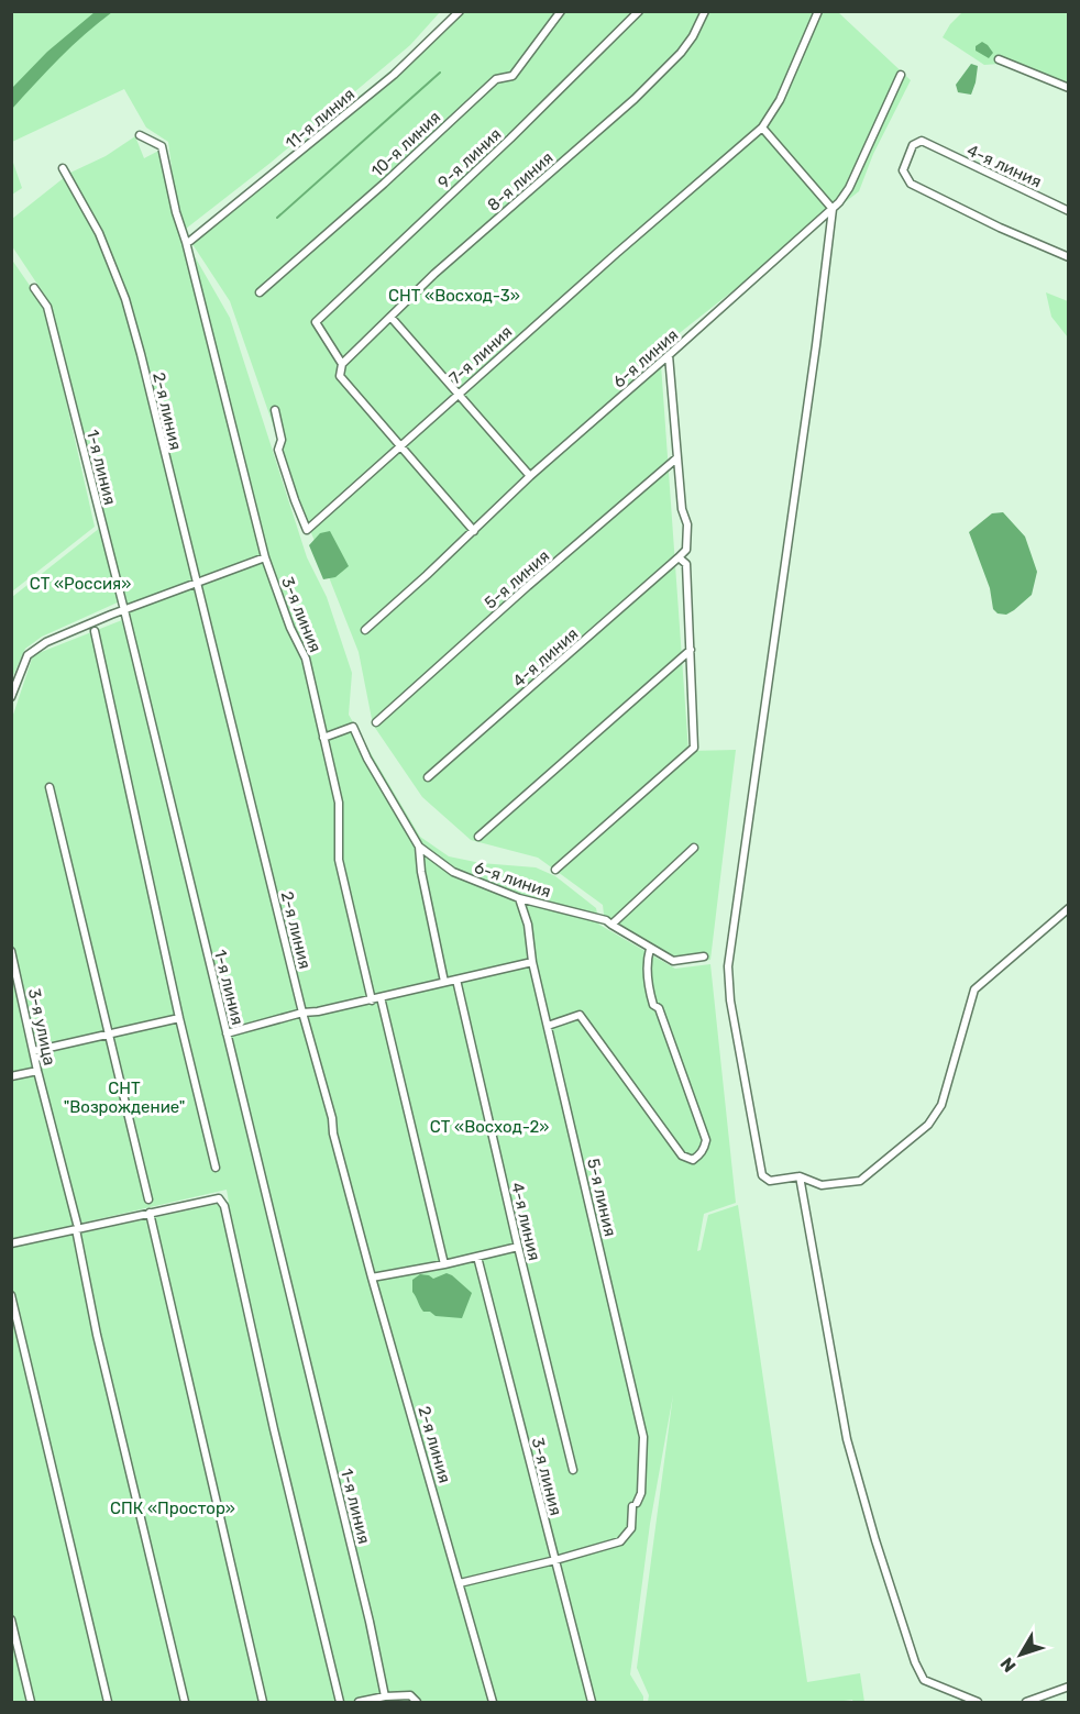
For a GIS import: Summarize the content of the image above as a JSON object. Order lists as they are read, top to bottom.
{
  "streets": {
    "street": [
      "11-я линия",
      "10-я линия",
      "9-я линия",
      "4-я линия",
      "8-я линия",
      "7-я линия",
      "6-я линия",
      "2-я линия",
      "1-я линия",
      "5-я линия",
      "3-я линия",
      "3-я улица"
    ]
  },
  "crossings": [
    ["11-я линия", "3-я линия"],
    ["9-я линия", "8-я линия"],
    ["6-я линия", "5-я линия"],
    ["2-я линия", "5-я линия"],
    ["5-я линия", "3-я линия"]
  ],
  "parks": [
    "СНТ «Восход-3»",
    "СТ «Россия»",
    "СНТ \"Возрождение\"",
    "СТ «Восход-2»",
    "СПК «Простор»"
  ],
  "north": "bottom left"
}
